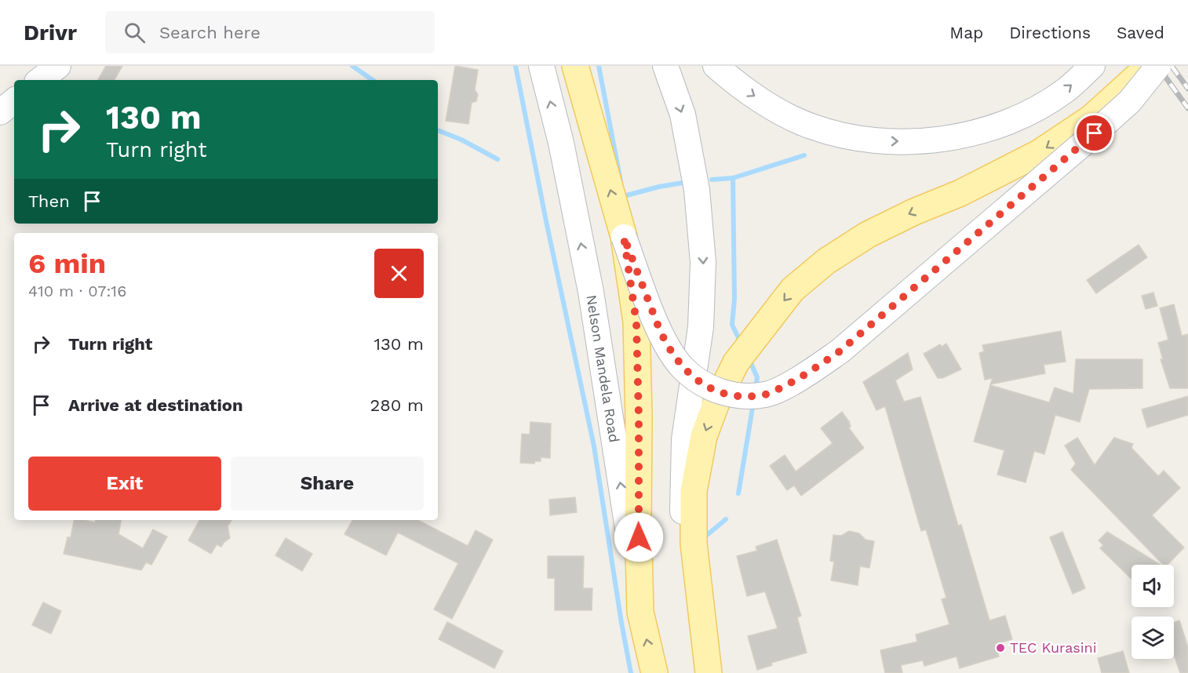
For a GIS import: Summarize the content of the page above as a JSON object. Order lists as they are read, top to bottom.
{
  "streets": {
    "main road": ["Nelson Mandela Road"]
  },
  "places": ["TEC Kurasini"],
  "page": {
    "header": "Drivr",
    "search": "Search here",
    "nav": ["Map", "Directions", "Saved"],
    "turn": ["130 m", "Turn right"],
    "then": "Then",
    "heading": ["6 min", "410 m · 07:16"],
    "list": [
      {
        "name": "Turn right",
        "value": "130 m"
      },
      {
        "name": "Arrive at destination",
        "value": "280 m"
      }
    ],
    "buttons": ["Exit", "Share"]
  }
}
